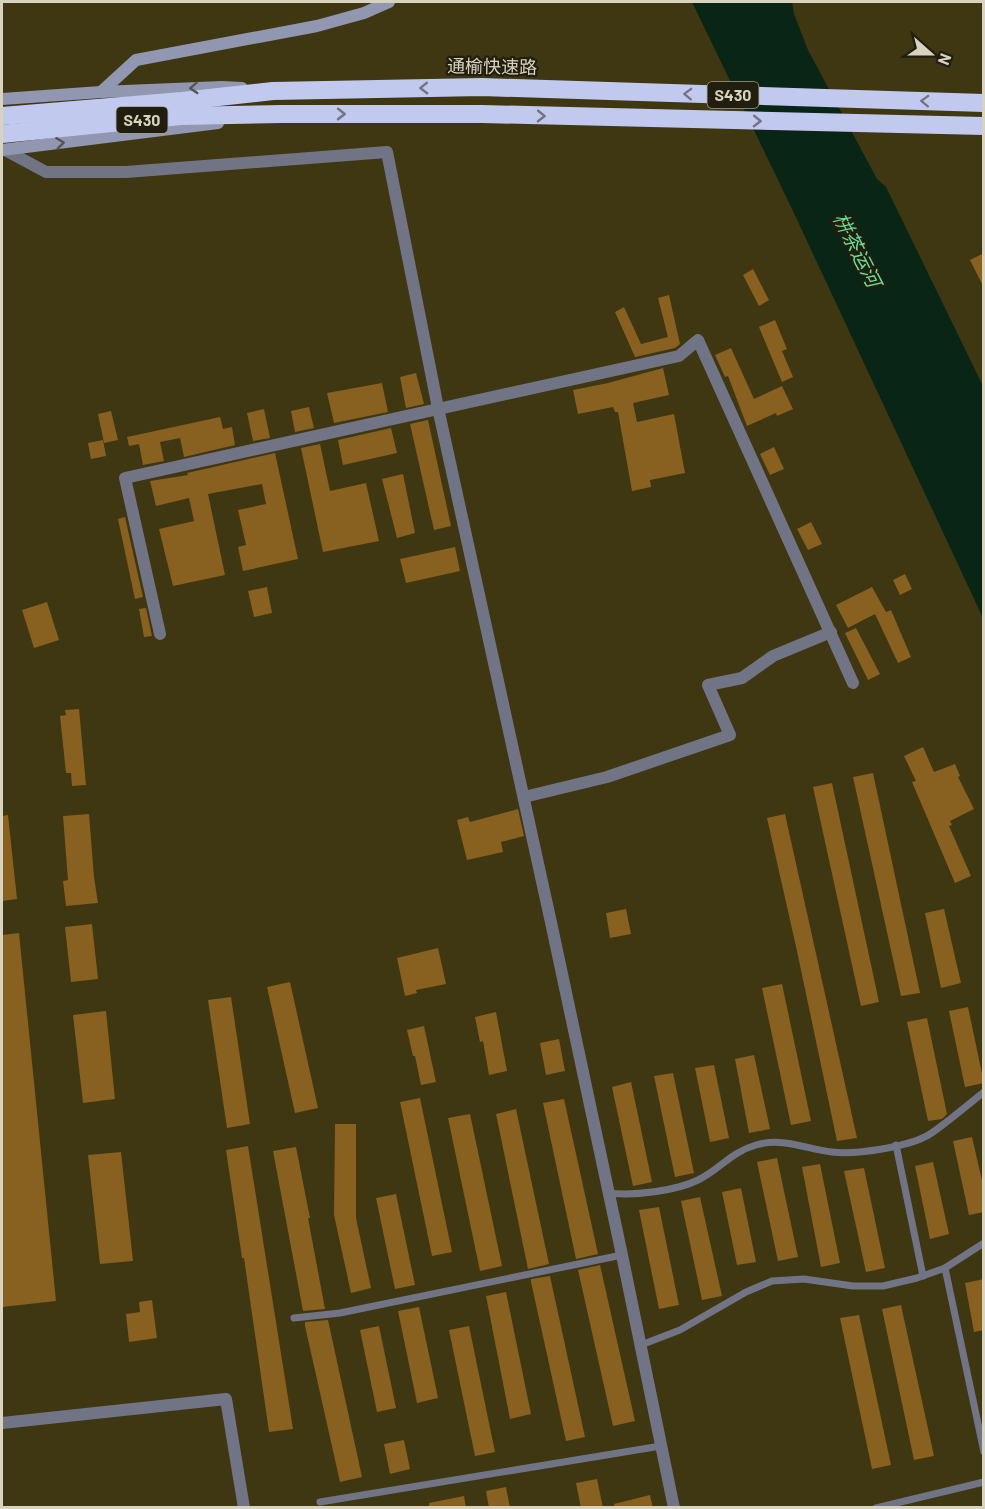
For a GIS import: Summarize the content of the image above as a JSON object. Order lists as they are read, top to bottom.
{
  "streets": {
    "highway": ["通榆快速路", "S430"]
  },
  "water": ["栟茶运河"],
  "north": "right"
}
